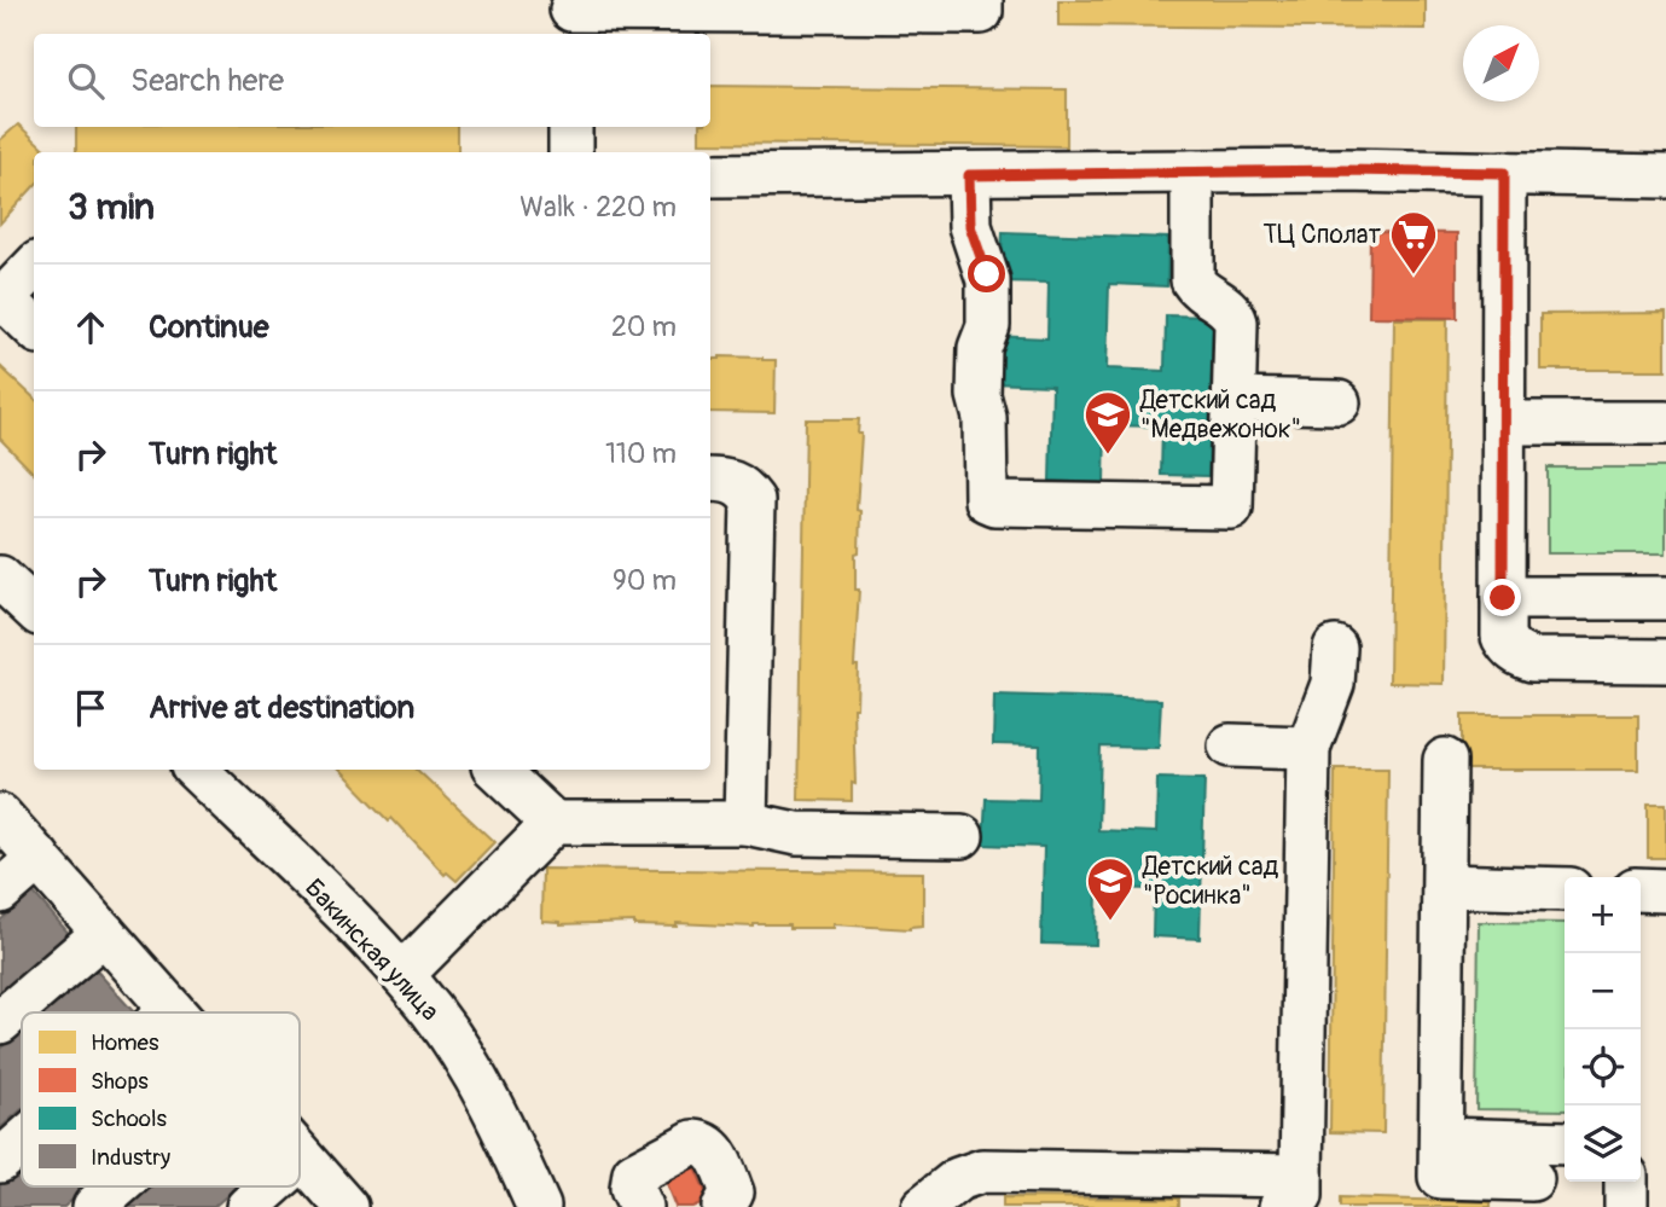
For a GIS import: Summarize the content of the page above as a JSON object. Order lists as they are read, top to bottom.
{
  "streets": {
    "street": ["Бакинская улица"]
  },
  "places": {
    "supermarket": ["ТЦ Сполат"],
    "school or university": ["Детский сад \"Медвежонок\"", "Детский сад \"Росинка\""]
  },
  "legend": [
    "Homes",
    "Shops",
    "Schools",
    "Industry"
  ],
  "north": "top right",
  "page": {
    "search": "Search here",
    "heading": ["3 min", "Walk · 220 m"],
    "list": [
      ["Continue", "20 m"],
      ["Turn right", "110 m"],
      ["Turn right", "90 m"],
      "Arrive at destination"
    ],
    "map_buttons": ["+", "−"]
  }
}
